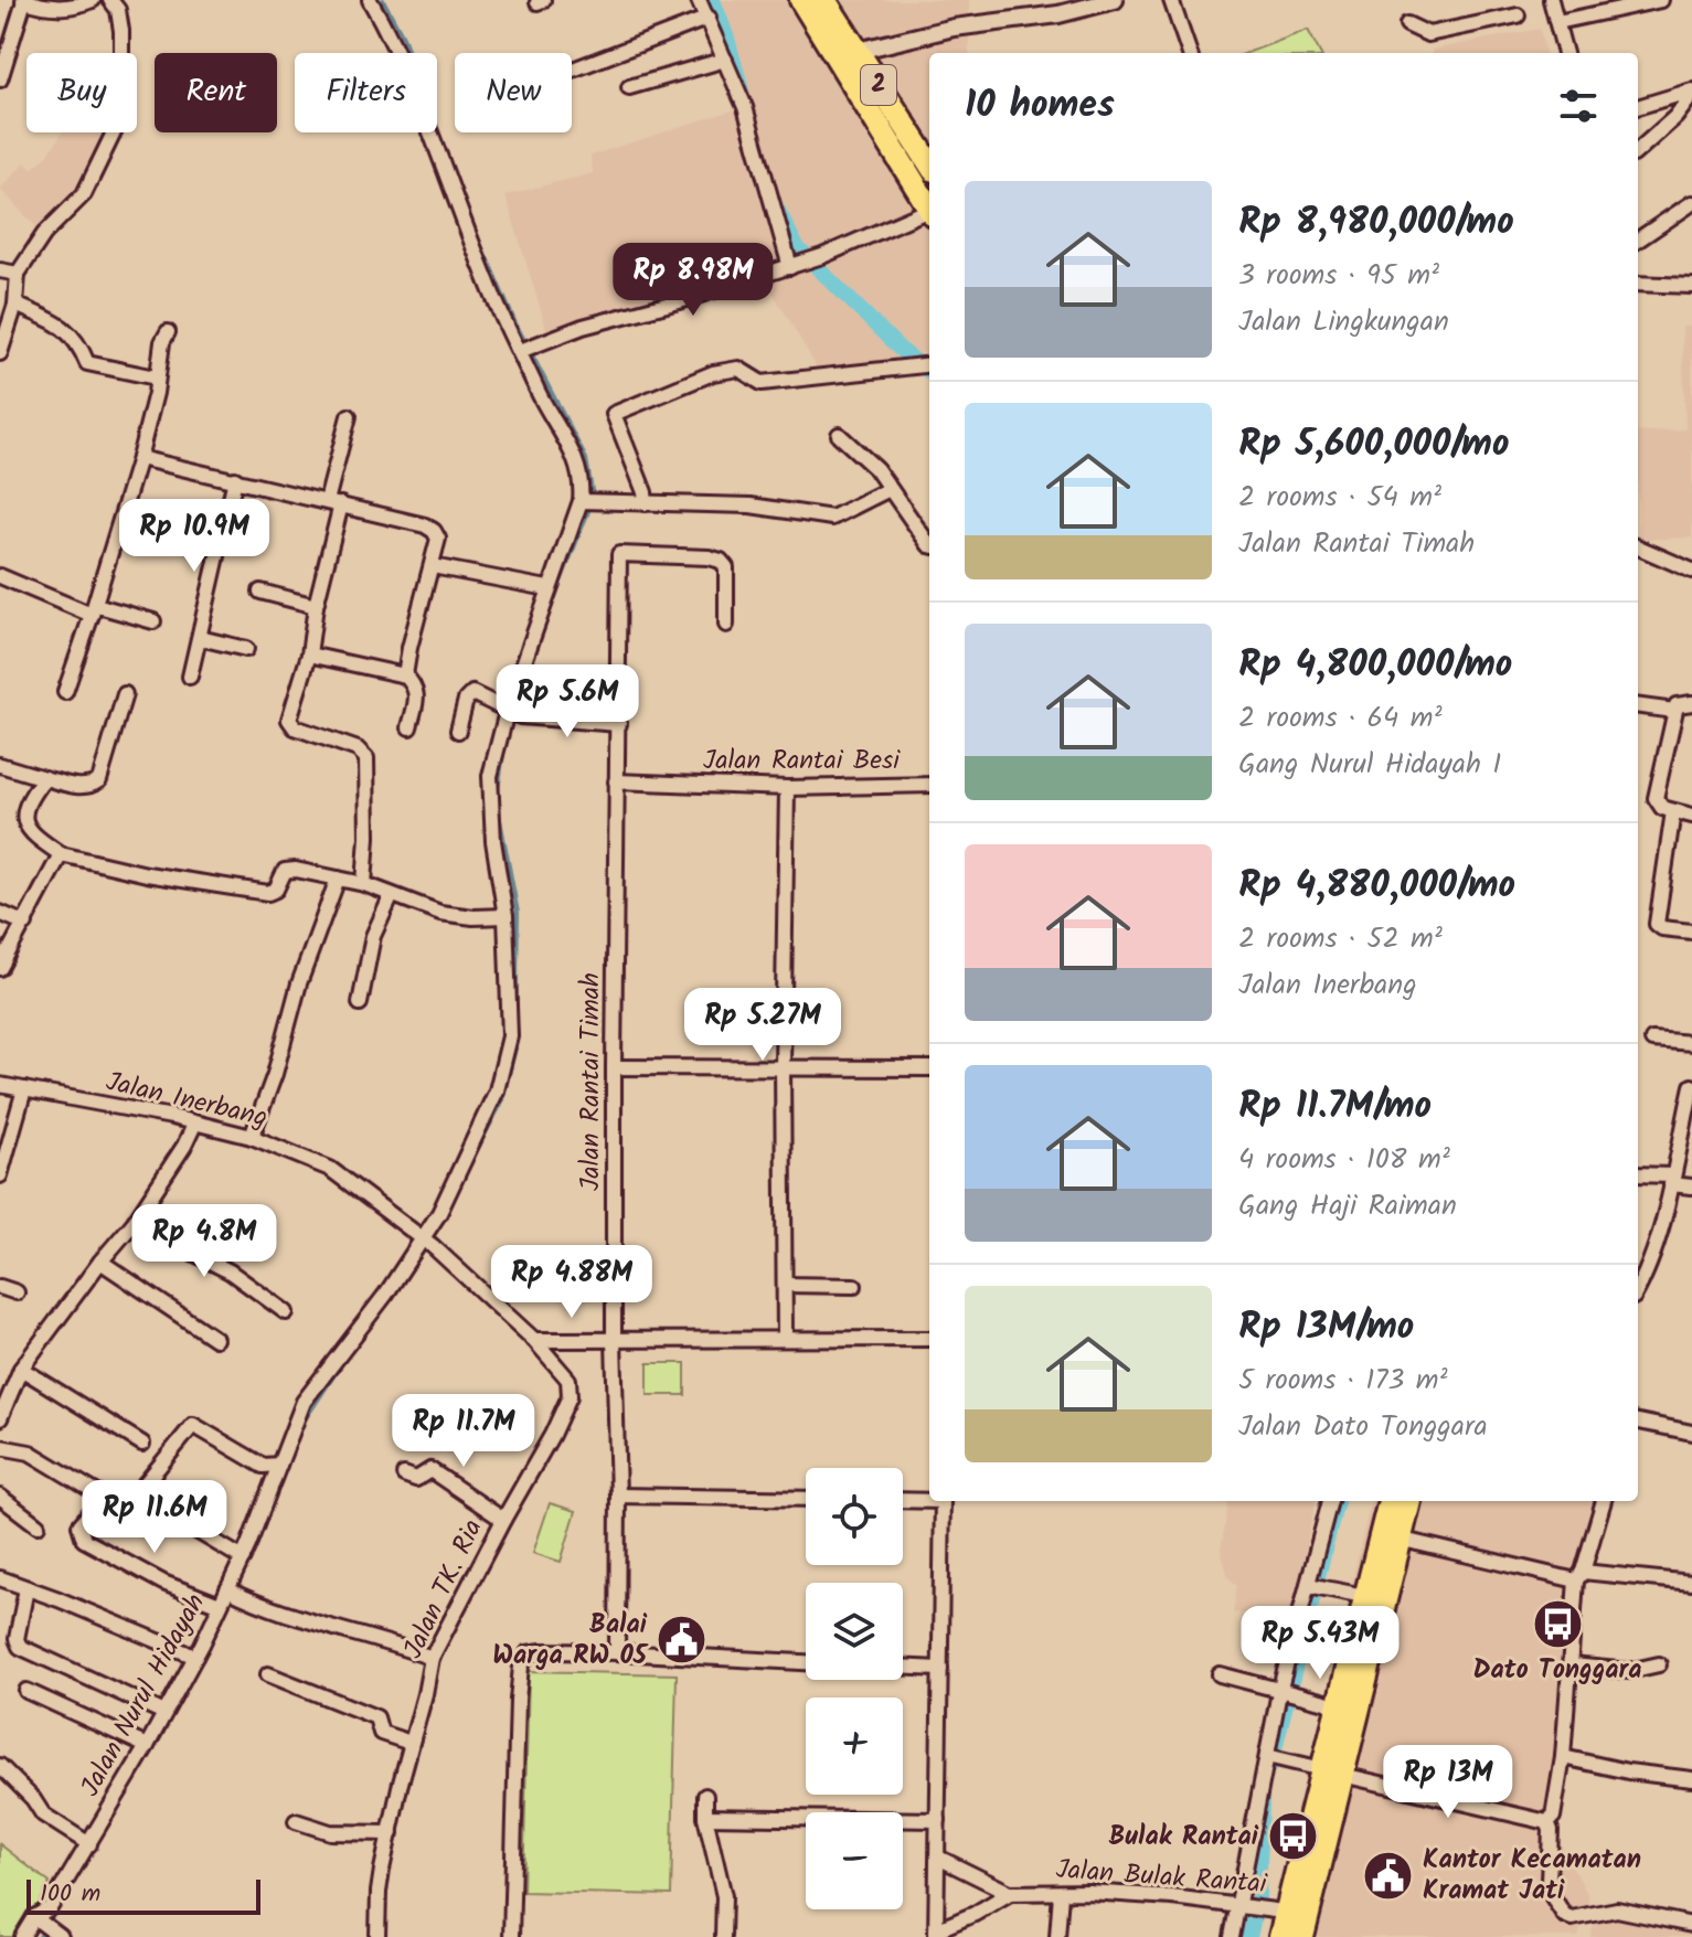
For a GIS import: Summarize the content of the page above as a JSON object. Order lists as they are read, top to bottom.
{
  "streets": {
    "highway": ["2"],
    "street": [
      "Jalan Rantai Besi",
      "Jalan Rantai Timah",
      "Jalan Inerbang",
      "Jalan TK. Ria",
      "Jalan Nurul Hidayah",
      "Jalan Bulak Rantai"
    ]
  },
  "crossings": [
    ["Jalan Rantai Besi", "Jalan Rantai Timah"],
    ["Jalan Inerbang", "Jalan TK. Ria"],
    ["Jalan Inerbang", "Jalan Nurul Hidayah"]
  ],
  "places": {
    "bus stop": ["Dato Tonggara", "Bulak Rantai"],
    "public building": ["Balai Warga RW 05", "Kantor Kecamatan Kramat Jati"]
  },
  "scale_bar": "100 m",
  "page": {
    "chip": [
      "Buy",
      "Rent",
      "Filters",
      "New"
    ],
    "heading": "10 homes",
    "list": [
      {
        "name": "Rp 8,980,000/mo",
        "note": "3 rooms · 95 m² · Jalan Lingkungan"
      },
      {
        "name": "Rp 5,600,000/mo",
        "note": "2 rooms · 54 m² · Jalan Rantai Timah"
      },
      {
        "name": "Rp 4,800,000/mo",
        "note": "2 rooms · 64 m² · Gang Nurul Hidayah I"
      },
      {
        "name": "Rp 4,880,000/mo",
        "note": "2 rooms · 52 m² · Jalan Inerbang"
      },
      {
        "name": "Rp 11.7M/mo",
        "note": "4 rooms · 108 m² · Gang Haji Raiman"
      },
      {
        "name": "Rp 13M/mo",
        "note": "5 rooms · 173 m² · Jalan Dato Tonggara"
      }
    ],
    "price": [
      "Rp 8.98M",
      "Rp 10.9M",
      "Rp 5.6M",
      "Rp 5.27M",
      "Rp 4.8M",
      "Rp 4.88M",
      "Rp 11.7M",
      "Rp 11.6M",
      "Rp 5.43M",
      "Rp 13M"
    ],
    "map_buttons": ["+", "−"],
    "scale": "100 m"
  }
}
